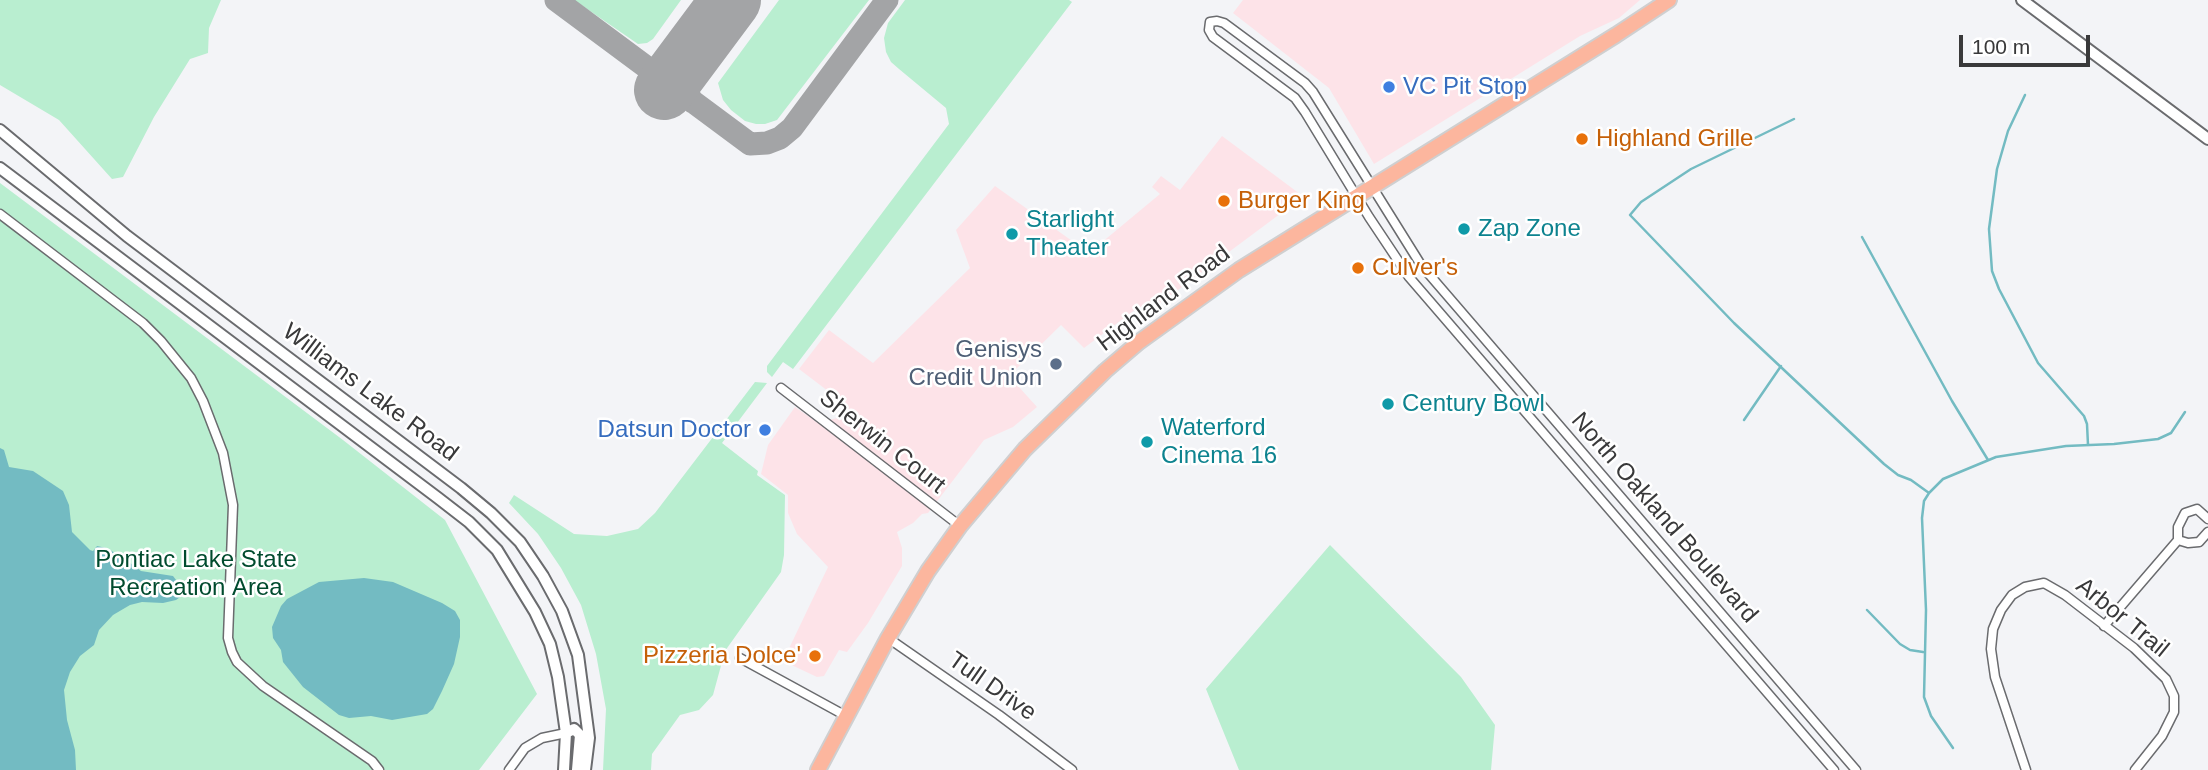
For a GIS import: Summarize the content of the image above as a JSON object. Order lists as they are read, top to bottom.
{
  "streets": {
    "highway": ["Highland Road"],
    "main road": ["Williams Lake Road"],
    "street": [
      "Sherwin Court",
      "North Oakland Boulevard",
      "Arbor Trail",
      "Tull Drive"
    ]
  },
  "crossings": [
    ["Highland Road", "Sherwin Court"],
    ["Highland Road", "North Oakland Boulevard"],
    ["Highland Road", "Tull Drive"]
  ],
  "parks": ["Pontiac Lake State Recreation Area"],
  "places": [
    "VC Pit Stop",
    "Highland Grille",
    "Burger King",
    "Zap Zone",
    "Starlight Theater",
    "Culver's",
    "Genisys Credit Union",
    "Century Bowl",
    "Datsun Doctor",
    "Waterford Cinema 16",
    "Pizzeria Dolce'"
  ],
  "scale_bar": "100 m"
}
